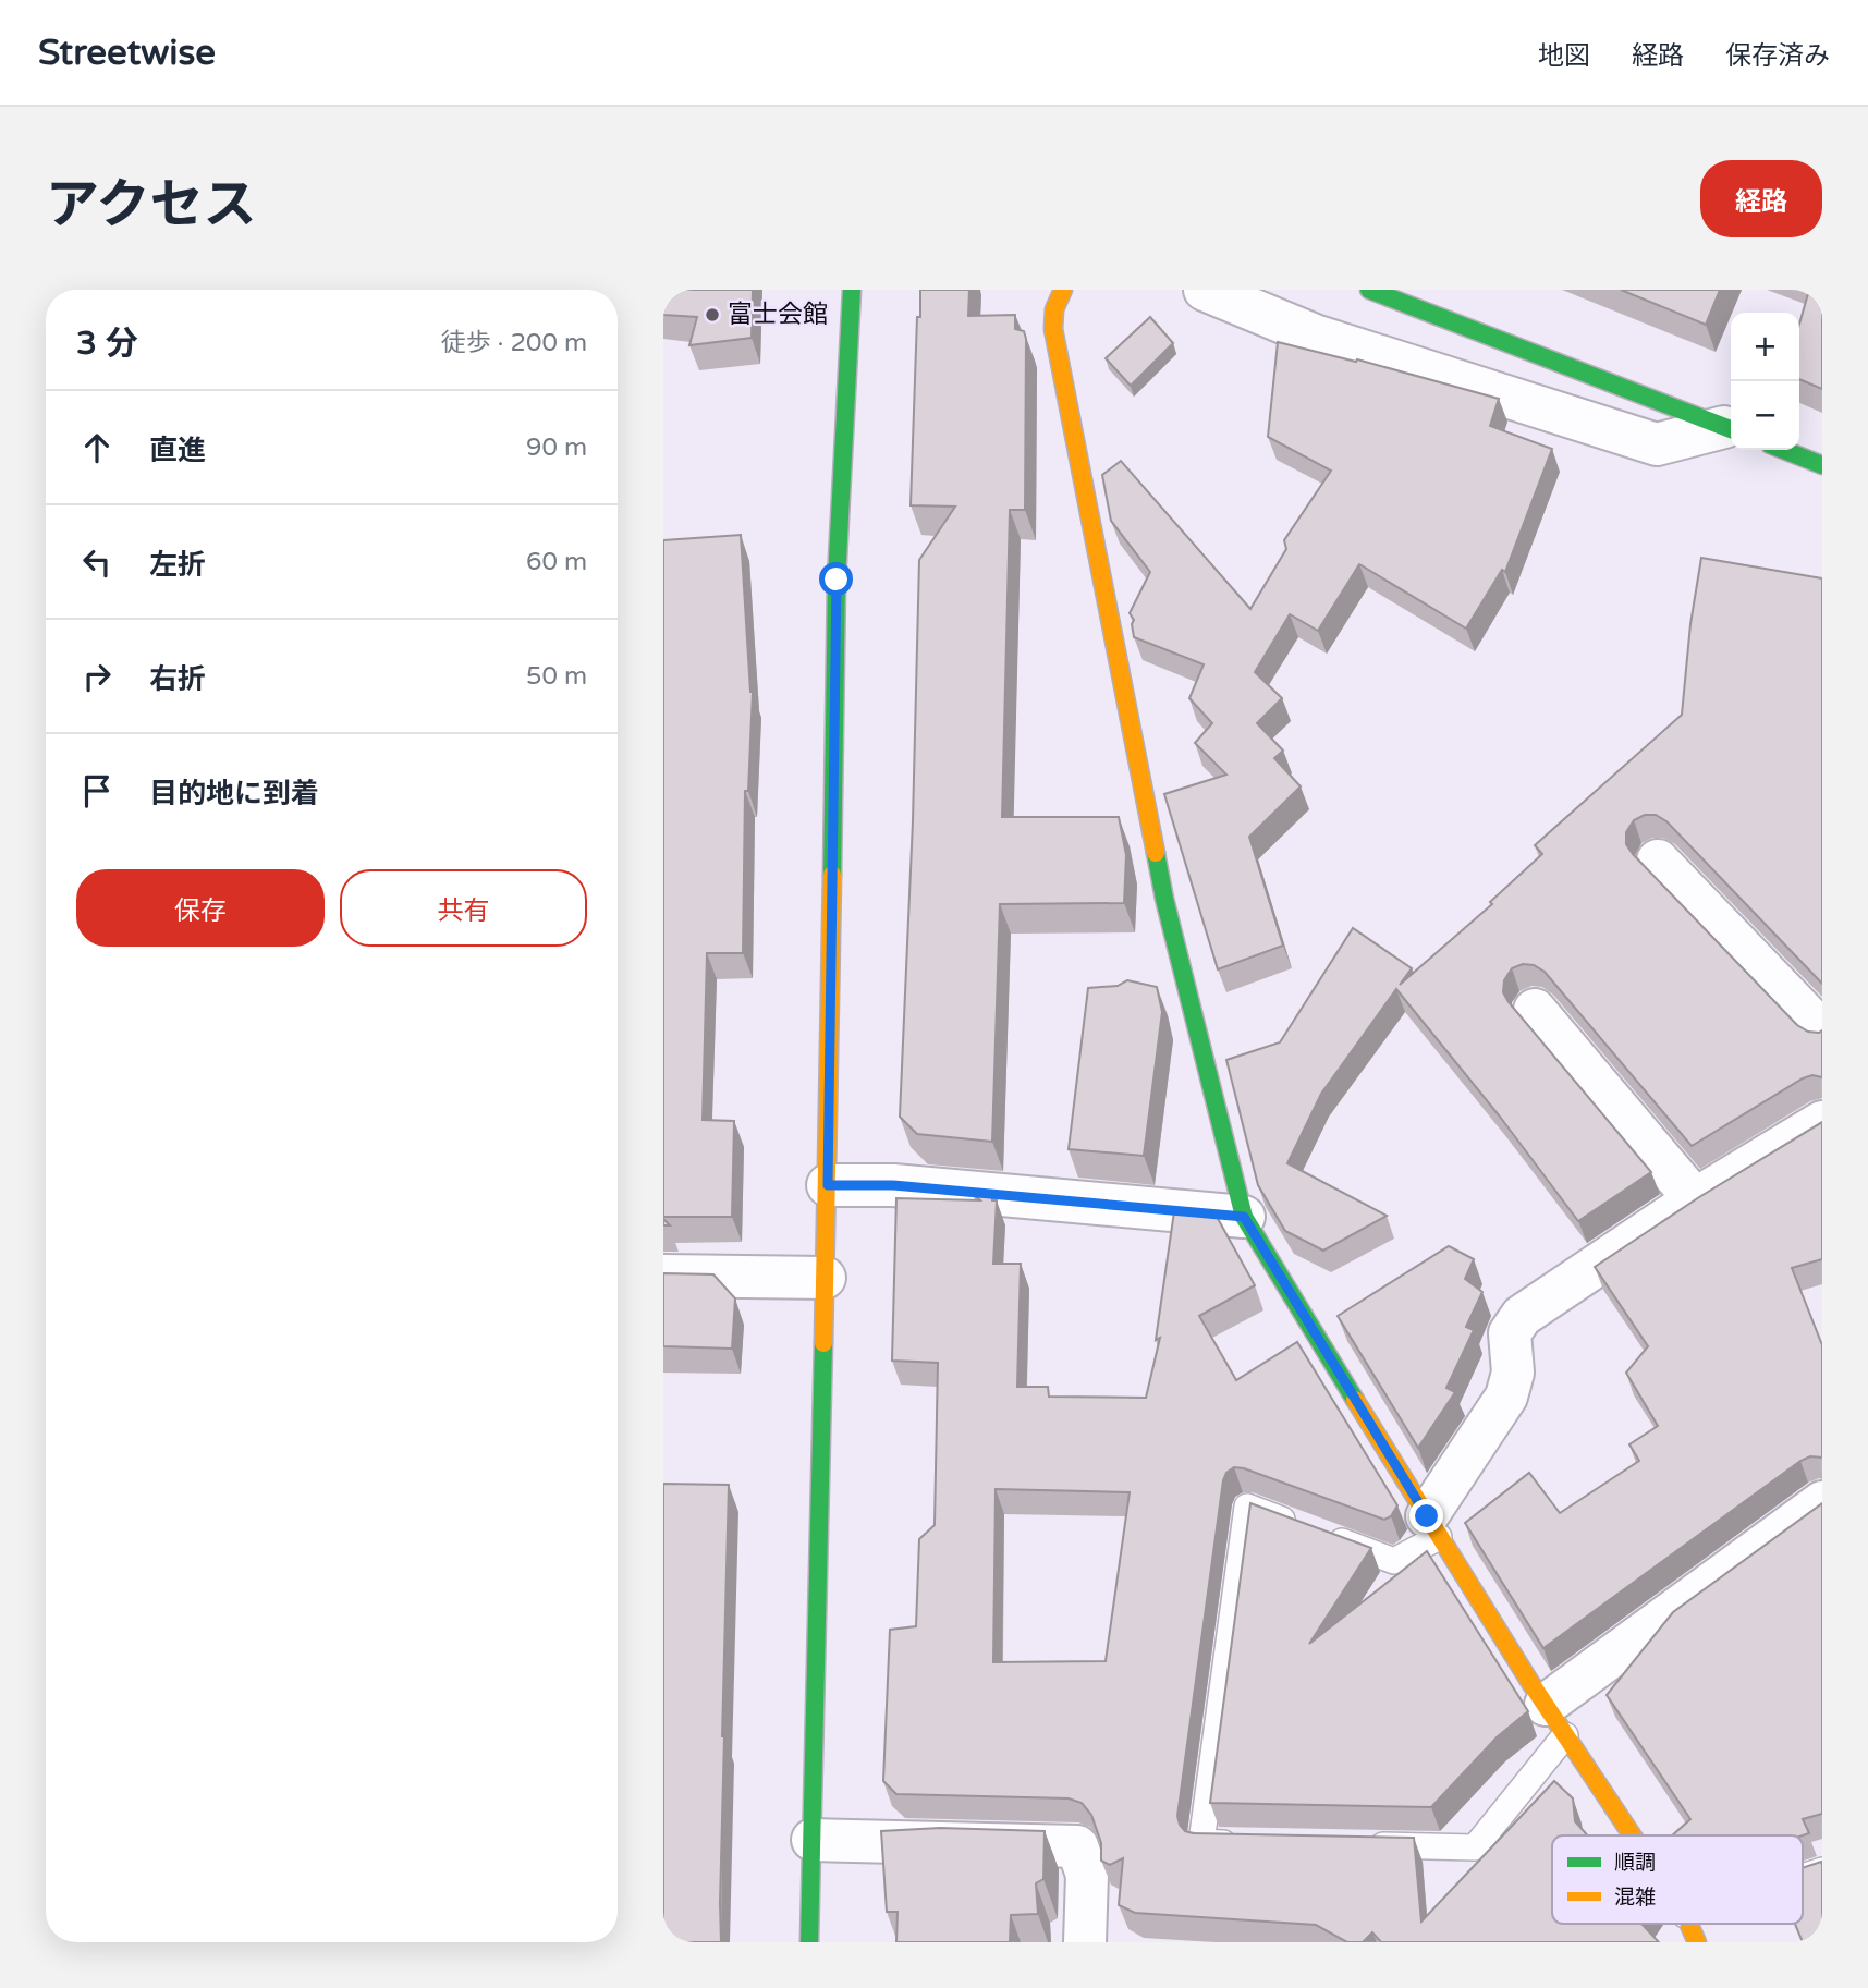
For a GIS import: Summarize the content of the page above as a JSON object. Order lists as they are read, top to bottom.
{
  "places": ["富士会館"],
  "legend": ["順調", "混雑"],
  "page": {
    "header": "Streetwise",
    "nav": ["地図", "経路", "保存済み"],
    "title": "アクセス",
    "buttons": [
      "経路",
      ["保存", "共有"]
    ],
    "heading": ["3 分", "徒歩 · 200 m"],
    "map_buttons": ["+", "−"],
    "list": [
      ["直進", "90 m"],
      ["左折", "60 m"],
      ["右折", "50 m"],
      "目的地に到着"
    ]
  }
}
